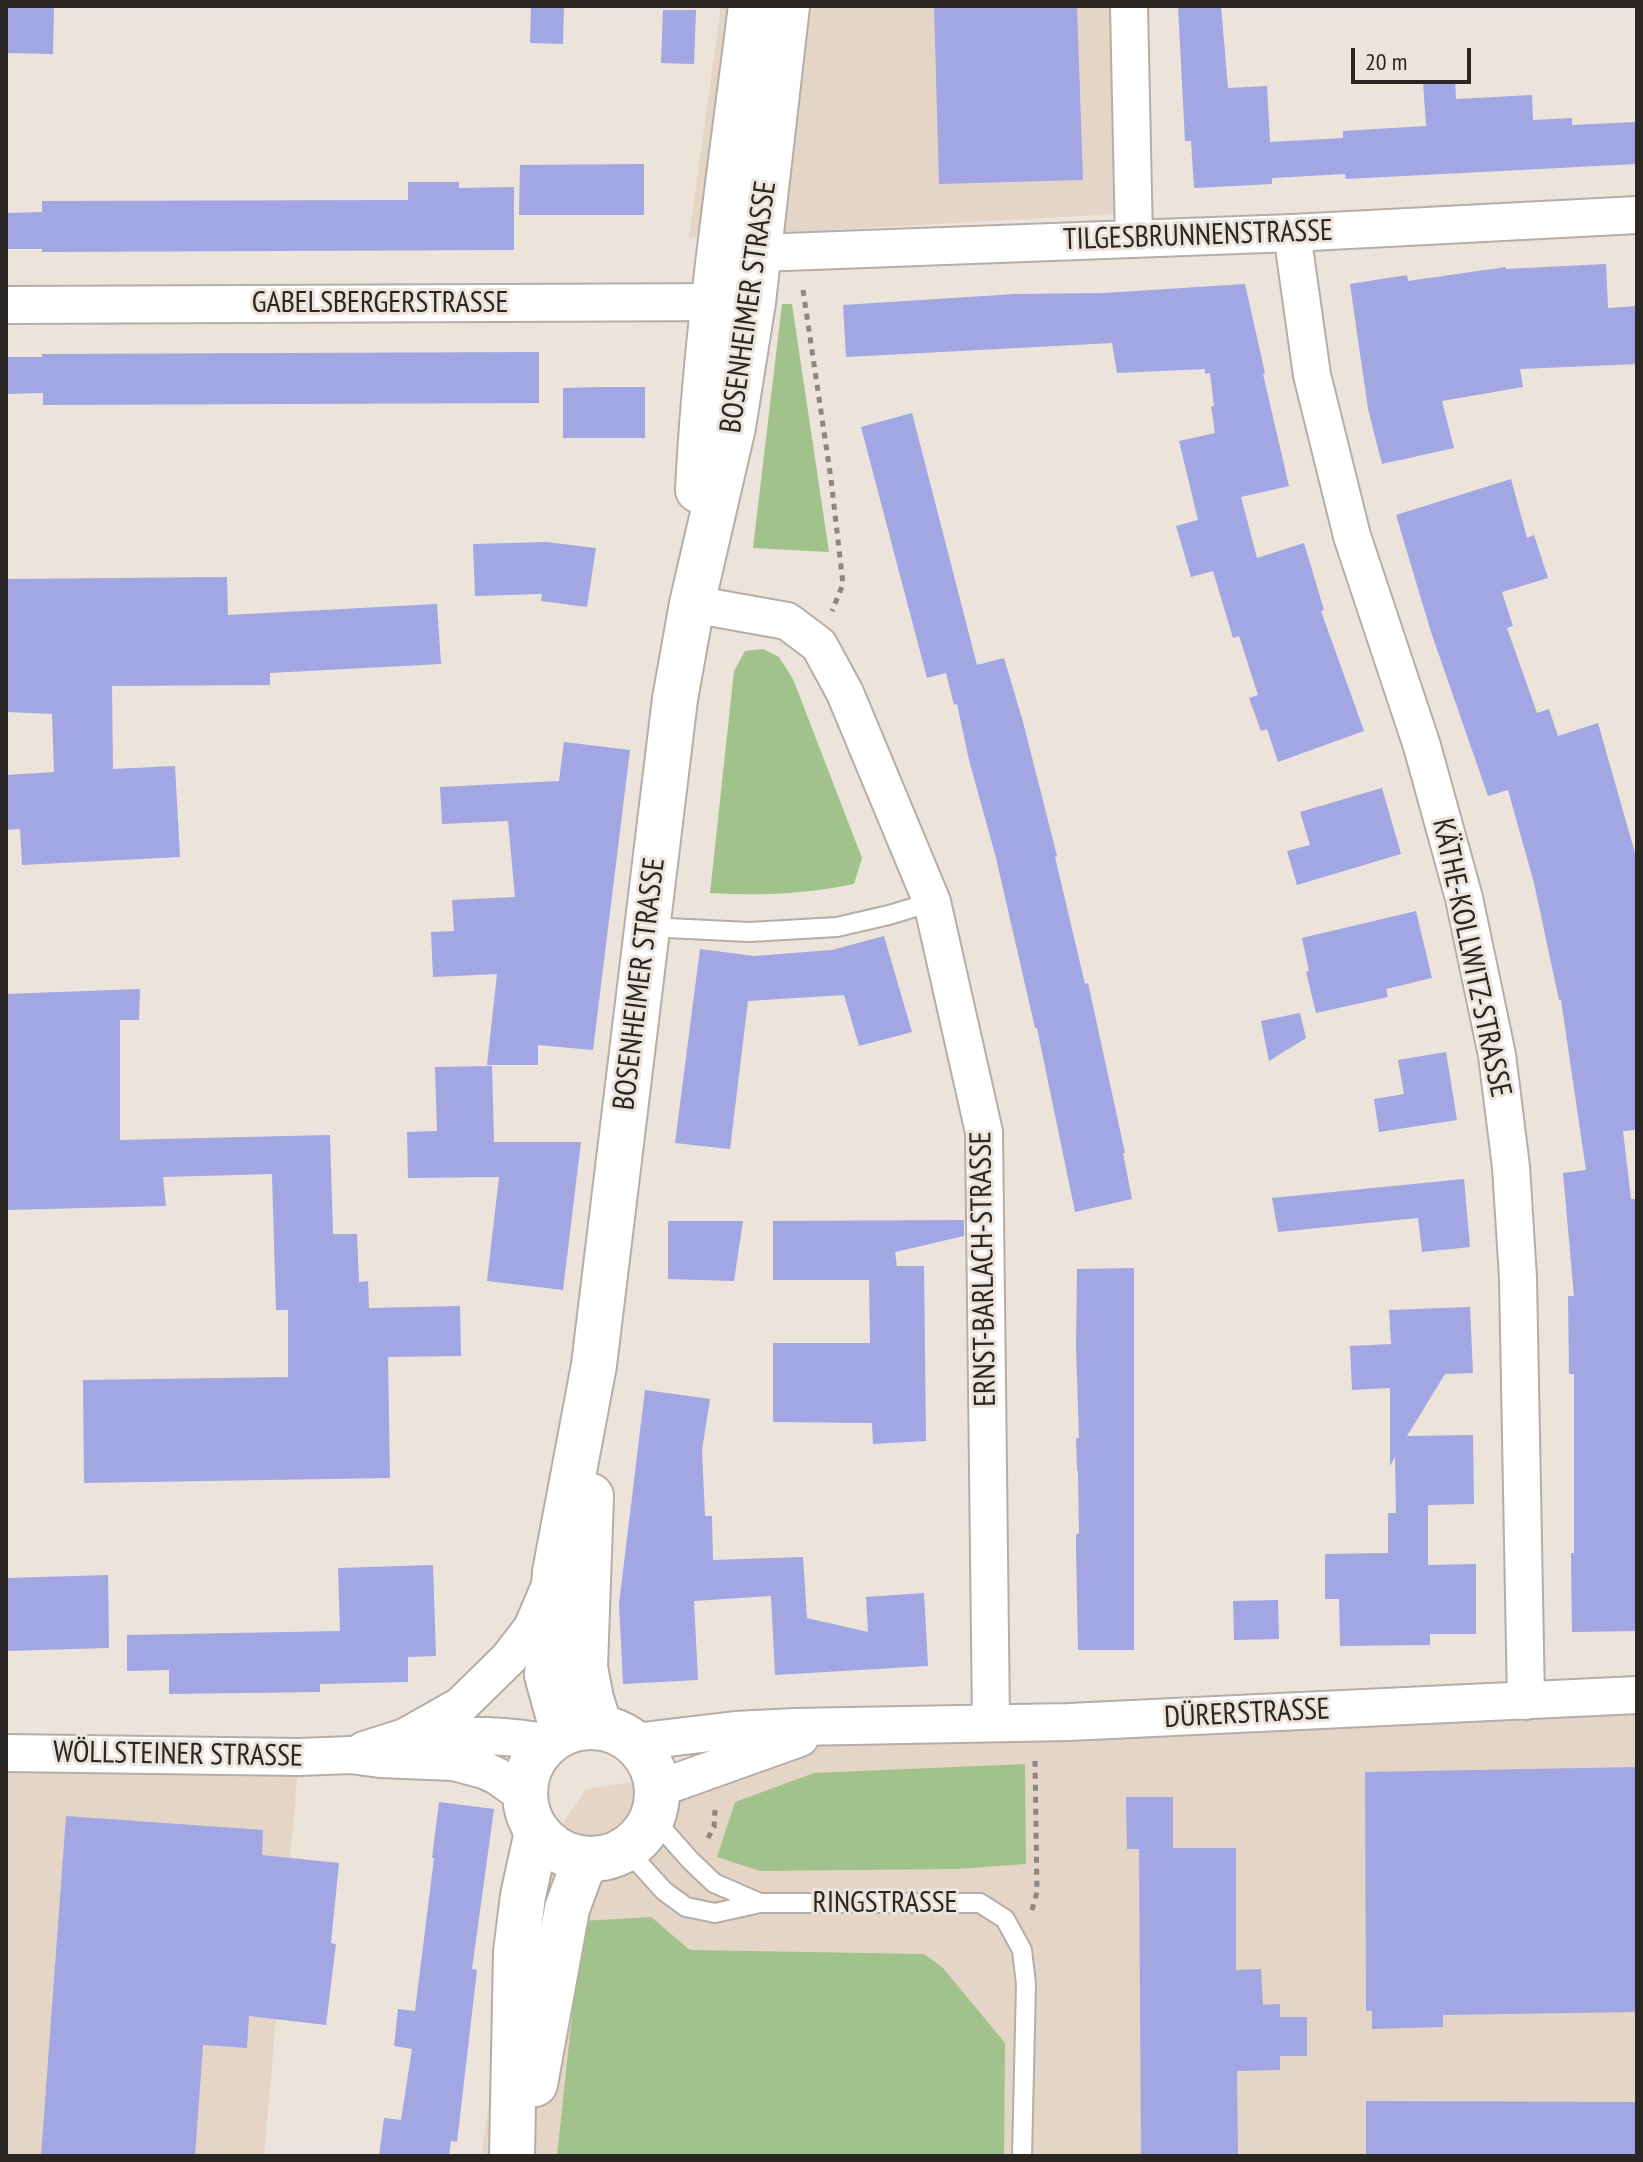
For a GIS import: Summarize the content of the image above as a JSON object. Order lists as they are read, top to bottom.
{
  "streets": {
    "street": [
      "TILGESBRUNNENSTRASSE",
      "GABELSBERGERSTRASSE",
      "BOSENHEIMER STRASSE",
      "KÄTHE-KOLLWITZ-STRASSE",
      "ERNST-BARLACH-STRASSE",
      "DÜRERSTRASSE",
      "WÖLLSTEINER STRASSE"
    ],
    "lane": ["RINGSTRASSE"]
  },
  "crossings": [
    ["TILGESBRUNNENSTRASSE", "BOSENHEIMER STRASSE"],
    ["TILGESBRUNNENSTRASSE", "KÄTHE-KOLLWITZ-STRASSE"],
    ["GABELSBERGERSTRASSE", "BOSENHEIMER STRASSE"],
    ["BOSENHEIMER STRASSE", "ERNST-BARLACH-STRASSE"],
    ["BOSENHEIMER STRASSE", "DÜRERSTRASSE"],
    ["BOSENHEIMER STRASSE", "WÖLLSTEINER STRASSE"],
    ["BOSENHEIMER STRASSE", "RINGSTRASSE"],
    ["KÄTHE-KOLLWITZ-STRASSE", "DÜRERSTRASSE"],
    ["ERNST-BARLACH-STRASSE", "DÜRERSTRASSE"],
    ["DÜRERSTRASSE", "WÖLLSTEINER STRASSE"],
    ["DÜRERSTRASSE", "RINGSTRASSE"],
    ["WÖLLSTEINER STRASSE", "RINGSTRASSE"]
  ],
  "scale_bar": "20 m"
}
